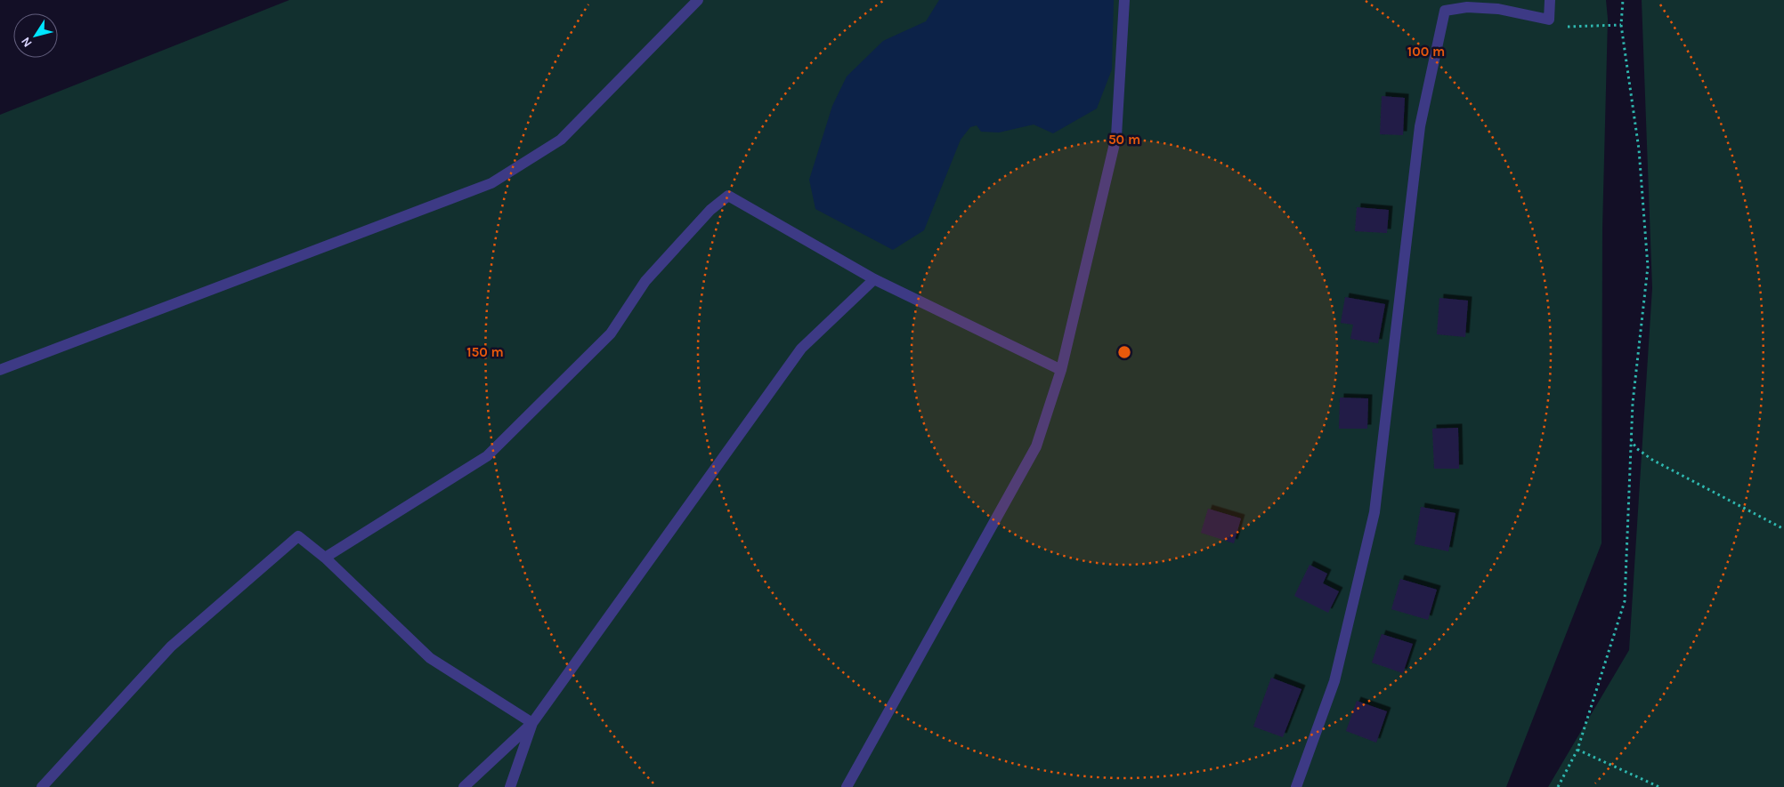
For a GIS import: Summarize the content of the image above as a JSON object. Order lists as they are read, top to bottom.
{
  "north": "bottom left",
  "rings": ["100 m", "50 m", "150 m"]
}
